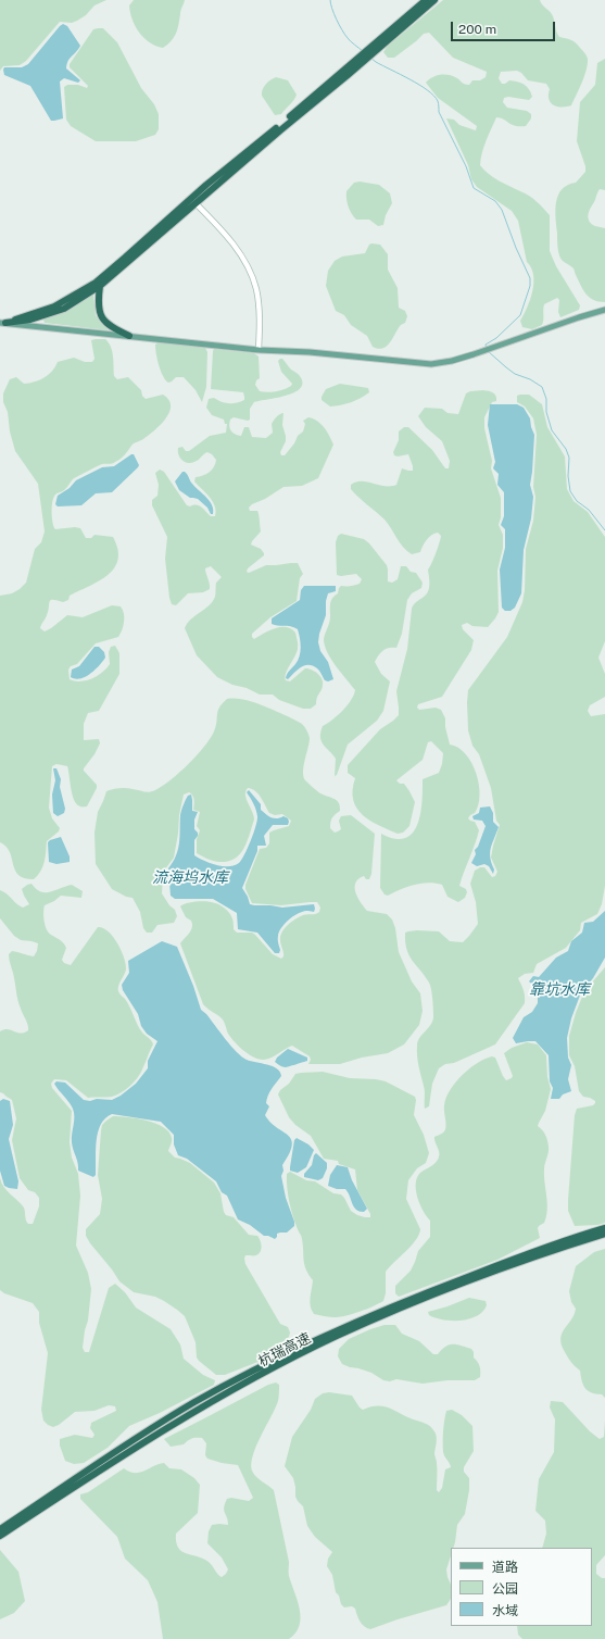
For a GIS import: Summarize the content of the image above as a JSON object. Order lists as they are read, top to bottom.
{
  "streets": {
    "highway": ["杭瑞高速"]
  },
  "water": ["流海坞水库", "靠坑水库"],
  "legend": ["道路", "公园", "水域"],
  "scale_bar": "200 m"
}
